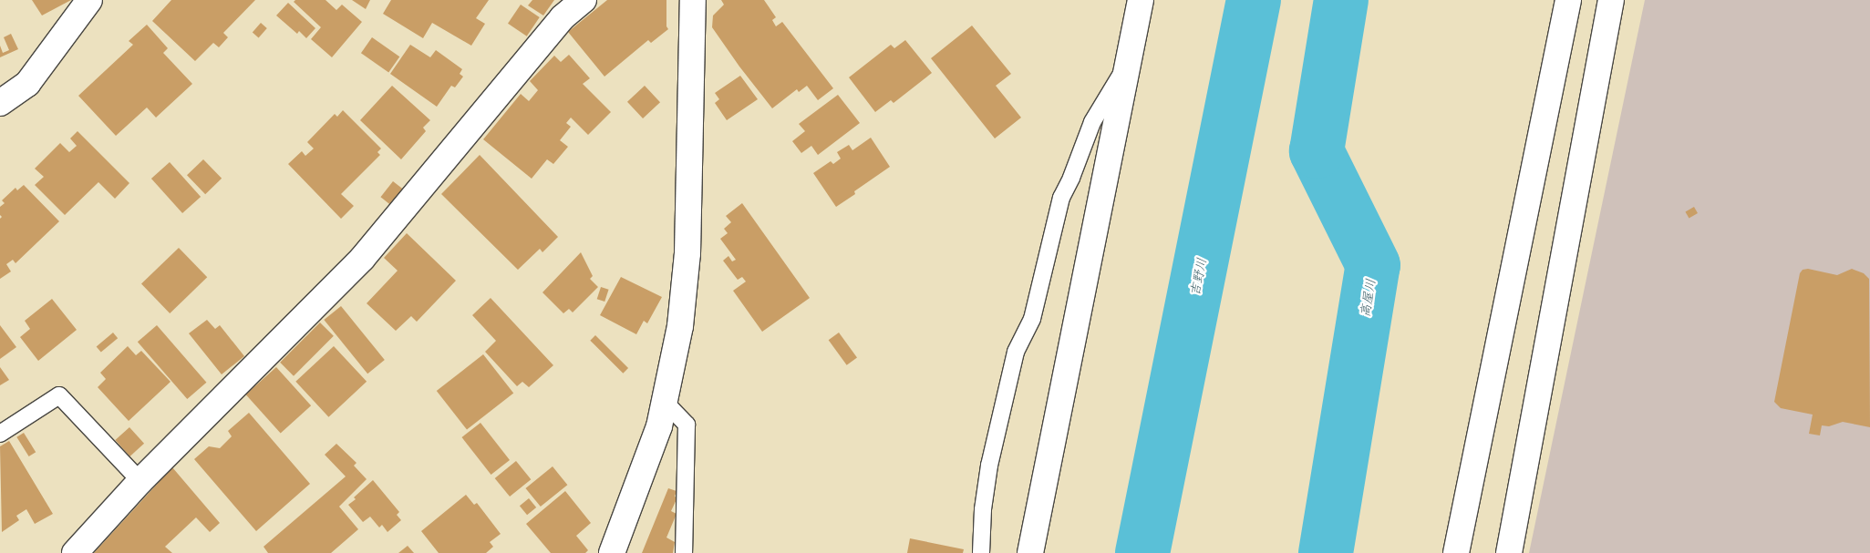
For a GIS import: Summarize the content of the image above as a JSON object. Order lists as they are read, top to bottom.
{
  "water": ["吉野川", "高屋川"]
}
